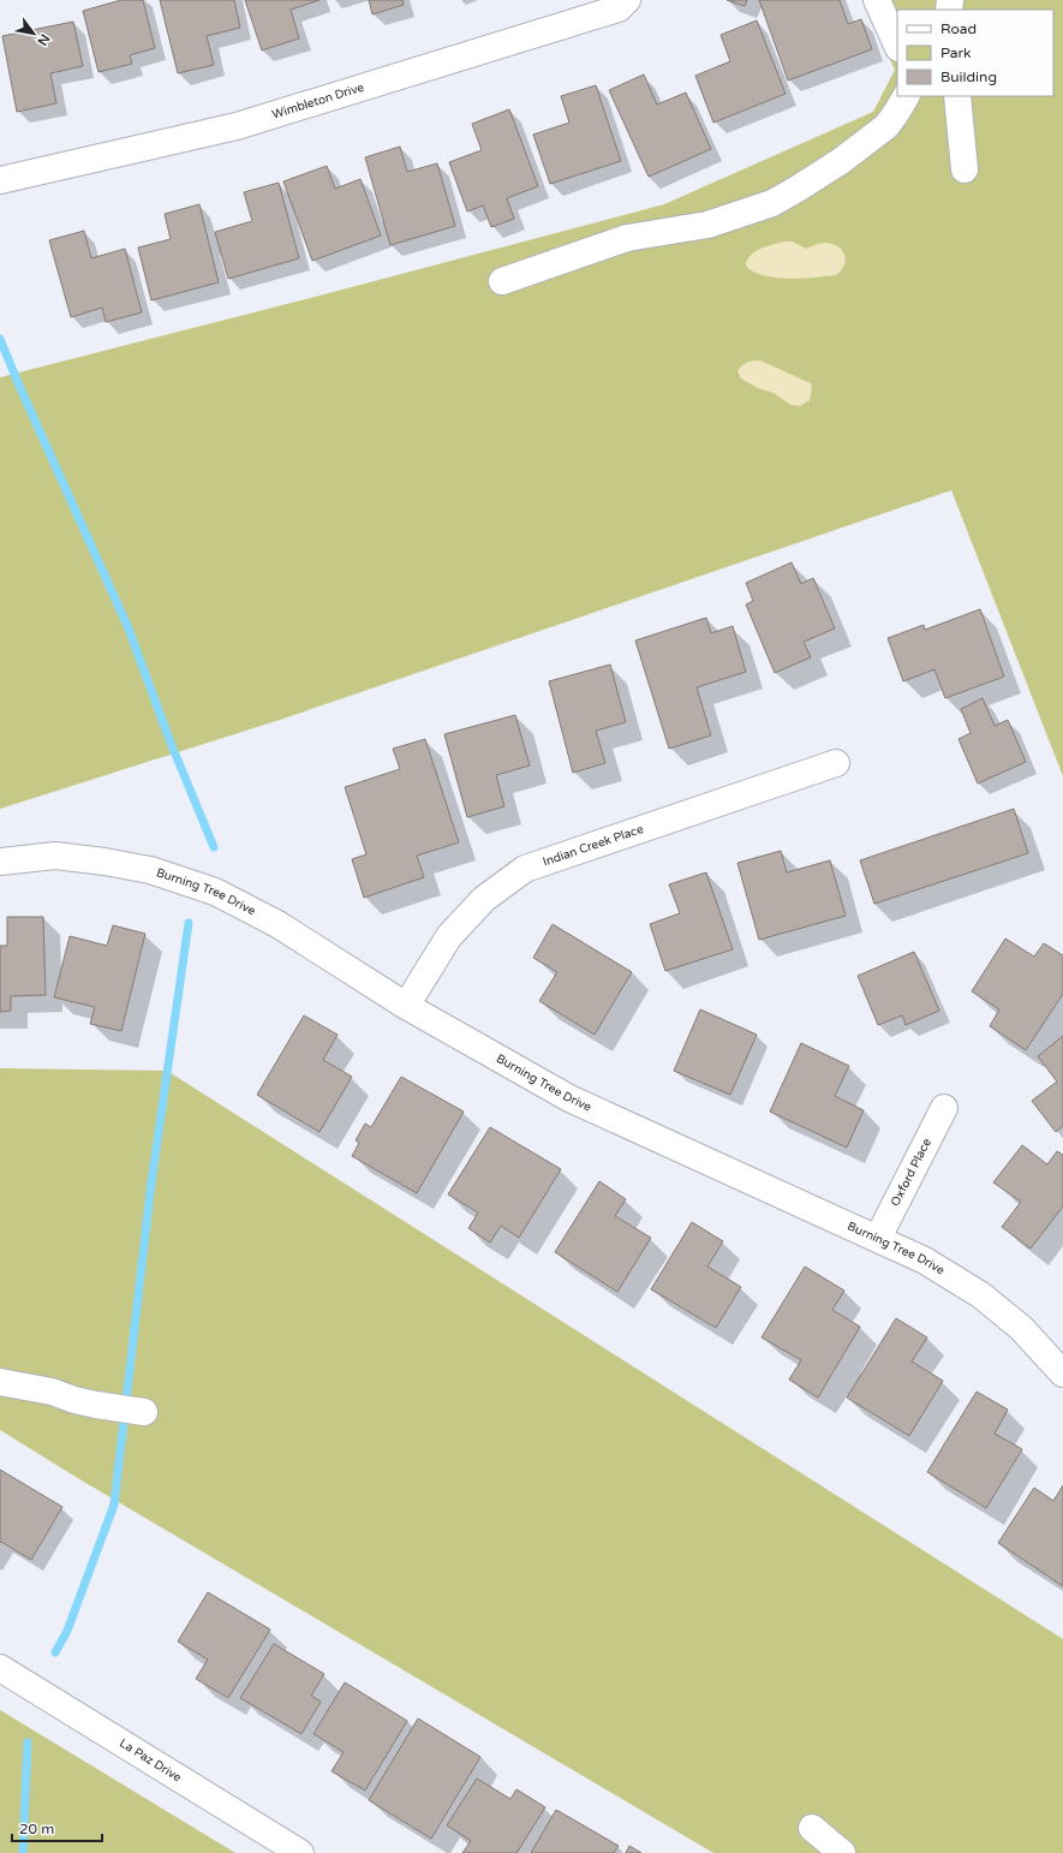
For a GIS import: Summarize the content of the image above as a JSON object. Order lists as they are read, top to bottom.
{
  "streets": {
    "street": [
      "Wimbleton Drive",
      "Indian Creek Place",
      "Burning Tree Drive",
      "Oxford Place",
      "La Paz Drive"
    ]
  },
  "crossings": [
    ["Indian Creek Place", "Burning Tree Drive"],
    ["Burning Tree Drive", "Oxford Place"]
  ],
  "legend": ["Road", "Park", "Building"],
  "scale_bar": "20 m",
  "north": "bottom right"
}
